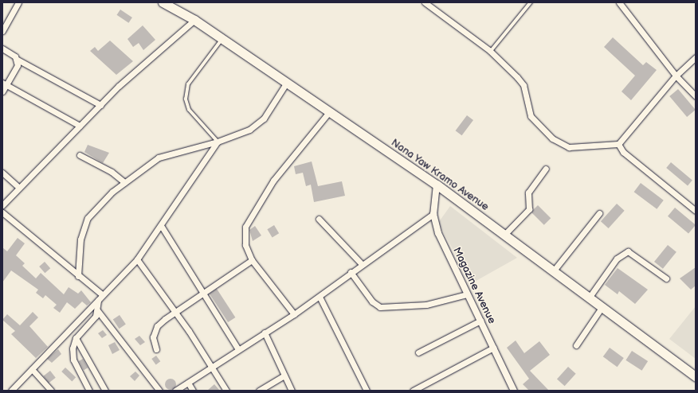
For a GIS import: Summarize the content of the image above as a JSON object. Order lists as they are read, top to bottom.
{
  "streets": {
    "main road": ["Nana Yaw Kramo Avenue"],
    "street": ["Magazine Avenue"]
  },
  "crossings": [
    ["Nana Yaw Kramo Avenue", "Magazine Avenue"]
  ]
}
